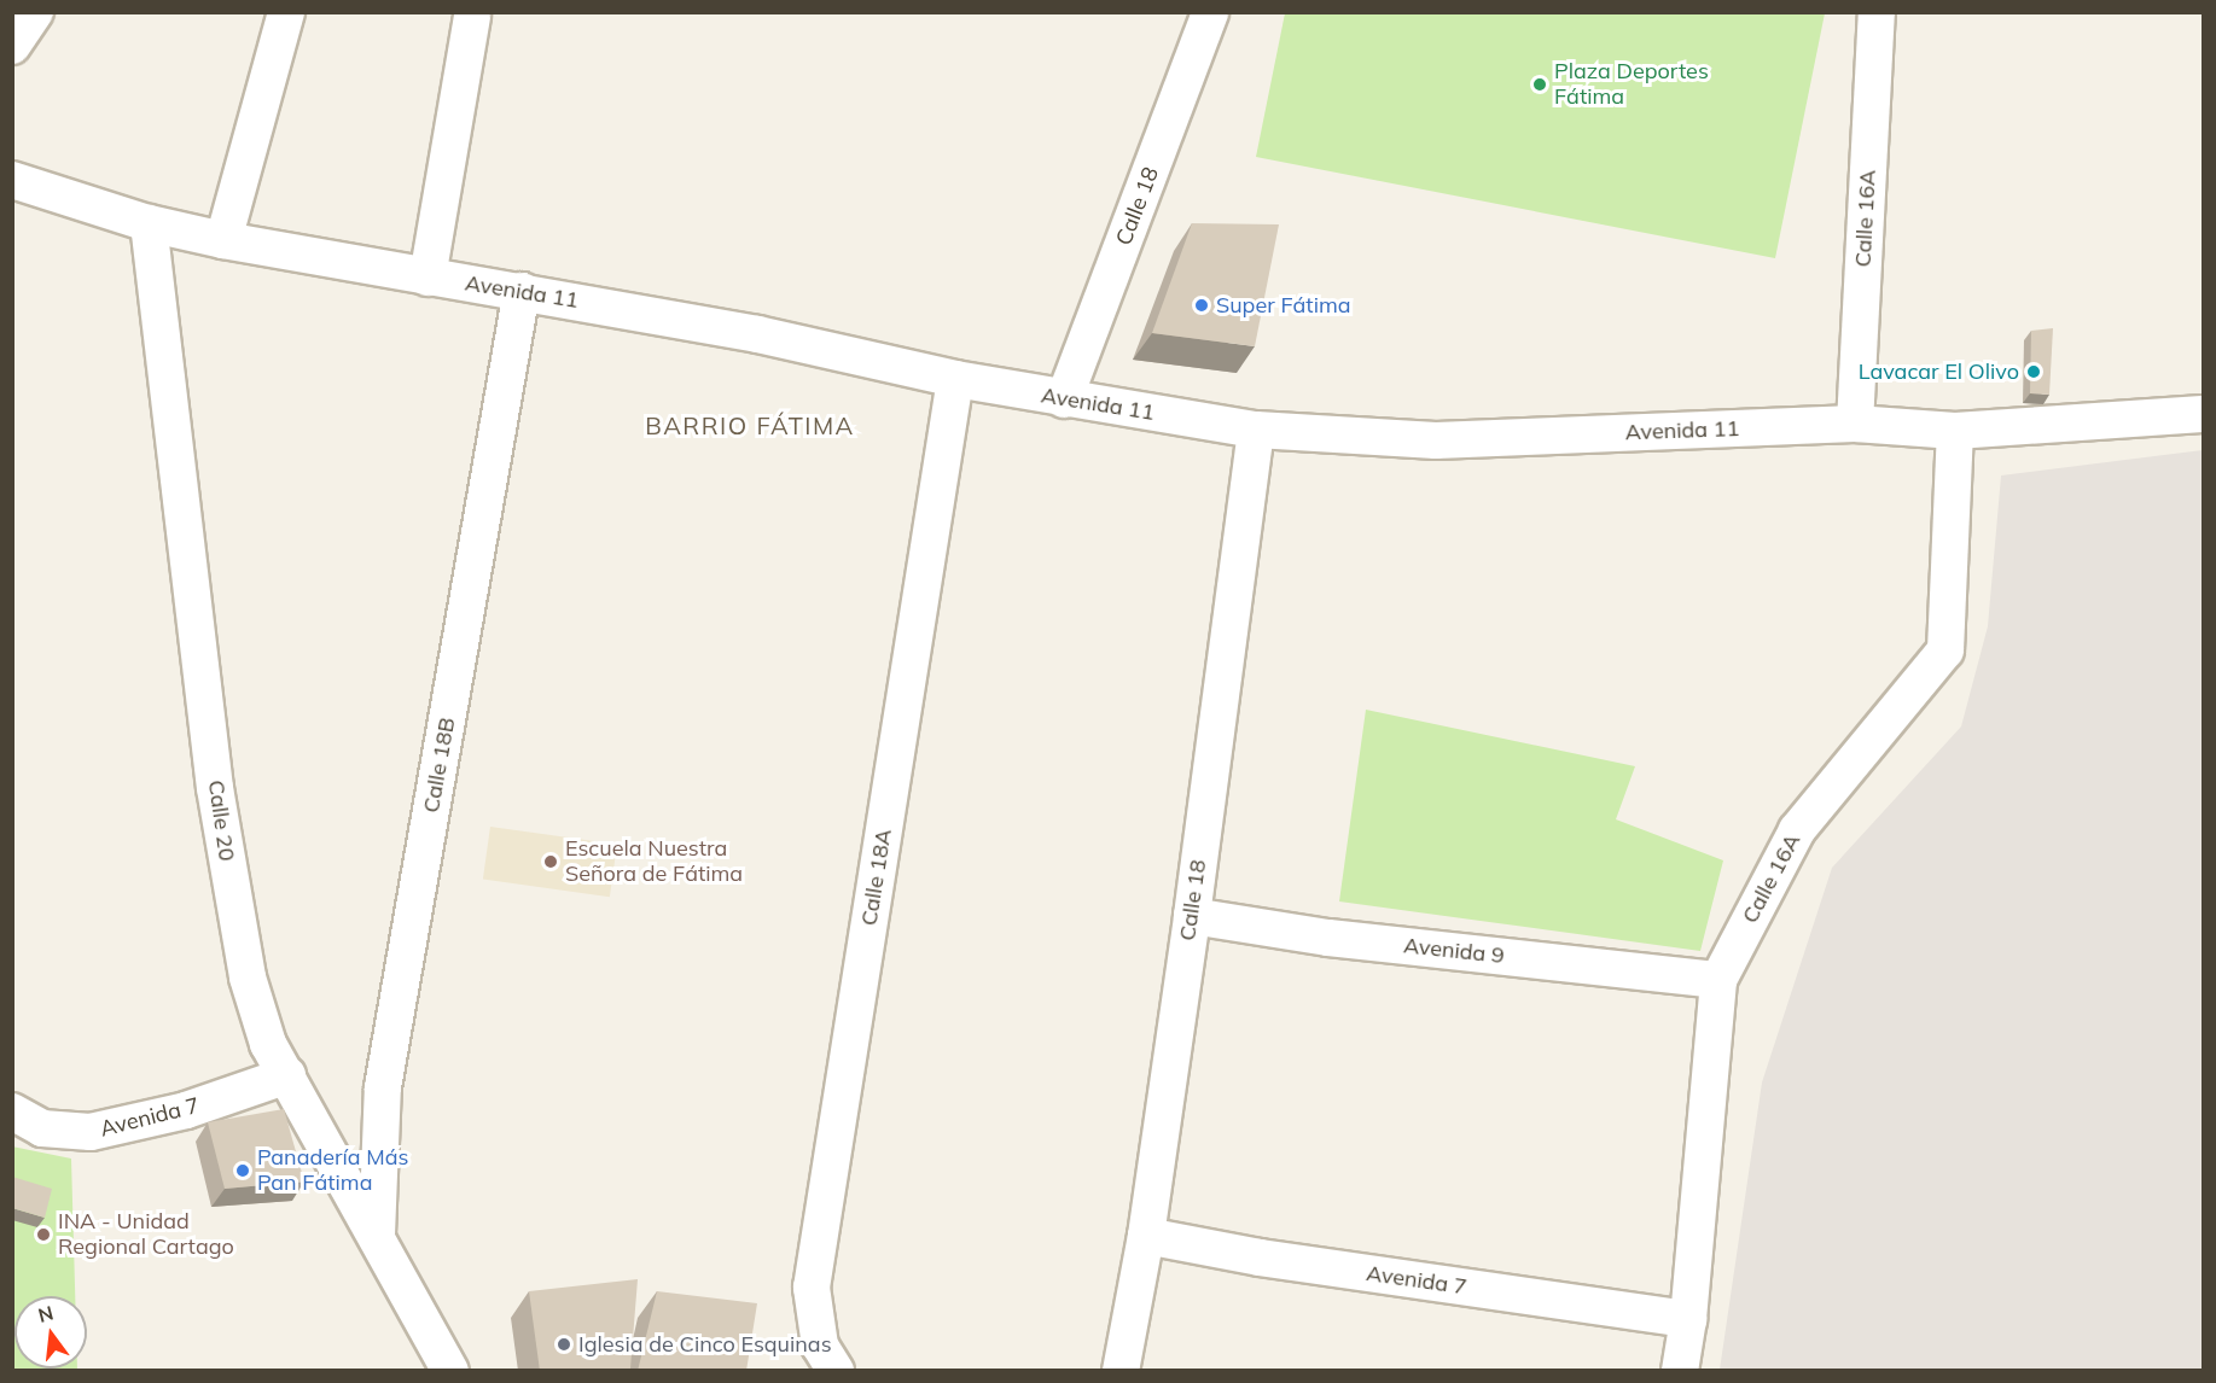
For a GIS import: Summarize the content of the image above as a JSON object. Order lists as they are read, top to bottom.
{
  "streets": {
    "street": [
      "Calle 18",
      "Calle 16A",
      "Avenida 11",
      "Calle 18B",
      "Calle 20",
      "Calle 18A",
      "Avenida 9",
      "Avenida 7"
    ]
  },
  "crossings": [
    ["Calle 18", "Avenida 11"],
    ["Calle 18", "Avenida 9"],
    ["Calle 18", "Avenida 7"],
    ["Calle 16A", "Avenida 11"],
    ["Calle 16A", "Avenida 9"],
    ["Calle 16A", "Avenida 7"],
    ["Avenida 11", "Calle 18B"],
    ["Avenida 11", "Calle 20"],
    ["Avenida 11", "Calle 18A"],
    ["Calle 18B", "Calle 20"],
    ["Calle 20", "Avenida 7"]
  ],
  "districts": ["BARRIO FÁTIMA"],
  "places": [
    "Plaza Deportes Fátima",
    "Super Fátima",
    "Lavacar El Olivo",
    "Escuela Nuestra Señora de Fátima",
    "Panadería Más Pan Fátima",
    "INA - Unidad Regional Cartago",
    "Iglesia de Cinco Esquinas"
  ],
  "north": "top"
}
